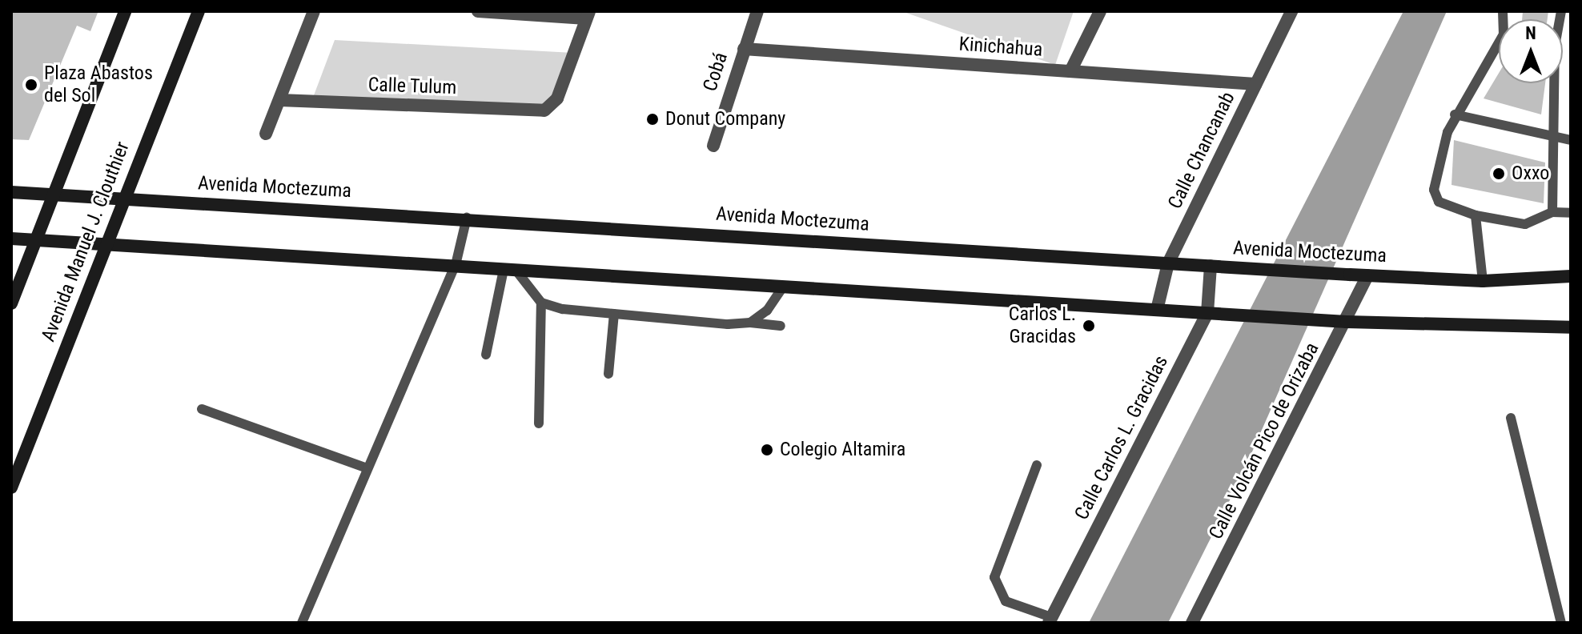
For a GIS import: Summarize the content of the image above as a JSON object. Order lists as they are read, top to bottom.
{
  "streets": {
    "street": [
      "Kinichahua",
      "Cobá",
      "Calle Tulum",
      "Calle Chancanab",
      "Avenida Moctezuma",
      "Avenida Manuel J. Clouthier",
      "Calle Carlos L. Gracidas",
      "Calle Volcán Pico de Orizaba"
    ]
  },
  "crossings": [
    ["Kinichahua", "Cobá"],
    ["Kinichahua", "Calle Chancanab"],
    ["Calle Chancanab", "Avenida Moctezuma"],
    ["Avenida Moctezuma", "Avenida Manuel J. Clouthier"],
    ["Avenida Moctezuma", "Calle Carlos L. Gracidas"],
    ["Avenida Moctezuma", "Calle Volcán Pico de Orizaba"]
  ],
  "places": [
    "Plaza Abastos del Sol",
    "Donut Company",
    "Oxxo",
    "Carlos L. Gracidas",
    "Colegio Altamira"
  ],
  "north": "top"
}
